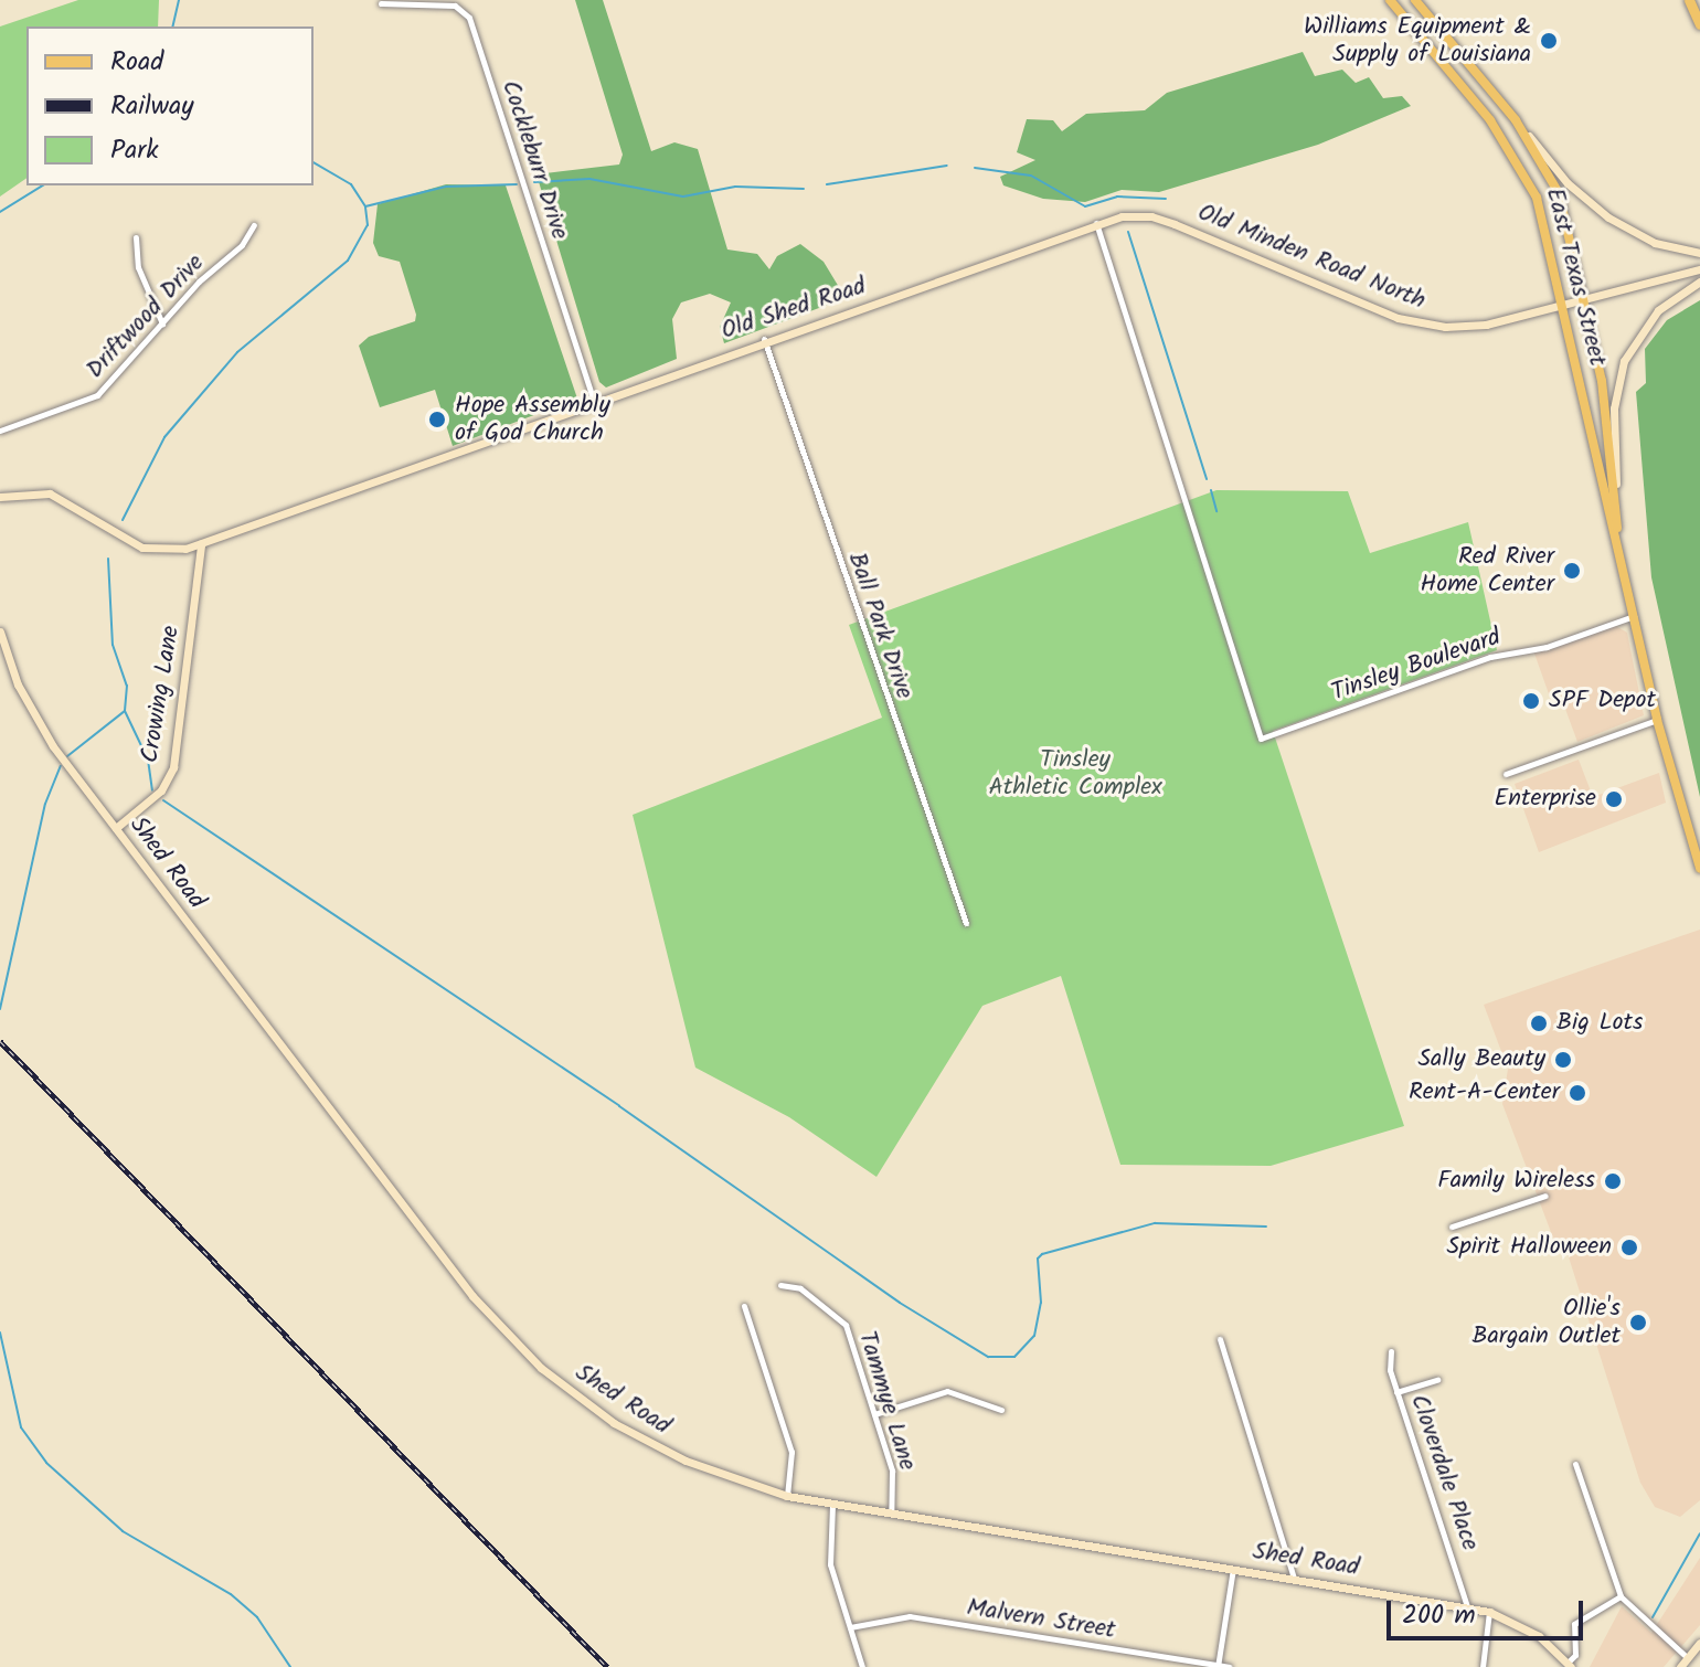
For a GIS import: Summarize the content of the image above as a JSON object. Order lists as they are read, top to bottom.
{
  "streets": {
    "main road": ["East Texas Street"],
    "street": [
      "Cockleburr Drive",
      "Old Minden Road North",
      "Old Shed Road",
      "Driftwood Drive",
      "Ball Park Drive",
      "Tinsley Boulevard",
      "Crowing Lane",
      "Shed Road",
      "Tammye Lane",
      "Cloverdale Place",
      "Malvern Street"
    ]
  },
  "crossings": [
    ["Cockleburr Drive", "Old Shed Road"],
    ["Old Minden Road North", "East Texas Street"],
    ["Old Minden Road North", "Old Shed Road"],
    ["Old Minden Road North", "Tinsley Boulevard"],
    ["East Texas Street", "Tinsley Boulevard"],
    ["Old Shed Road", "Ball Park Drive"],
    ["Old Shed Road", "Tinsley Boulevard"],
    ["Old Shed Road", "Crowing Lane"],
    ["Crowing Lane", "Shed Road"],
    ["Shed Road", "Tammye Lane"],
    ["Shed Road", "Cloverdale Place"]
  ],
  "parks": ["Tinsley Athletic Complex"],
  "places": [
    "Williams Equipment & Supply of Louisiana",
    "Hope Assembly of God Church",
    "Red River Home Center",
    "SPF Depot",
    "Enterprise",
    "Big Lots",
    "Sally Beauty",
    "Rent-A-Center",
    "Family Wireless",
    "Spirit Halloween",
    "Ollie's Bargain Outlet"
  ],
  "legend": ["Road", "Railway", "Park"],
  "scale_bar": "200 m"
}
